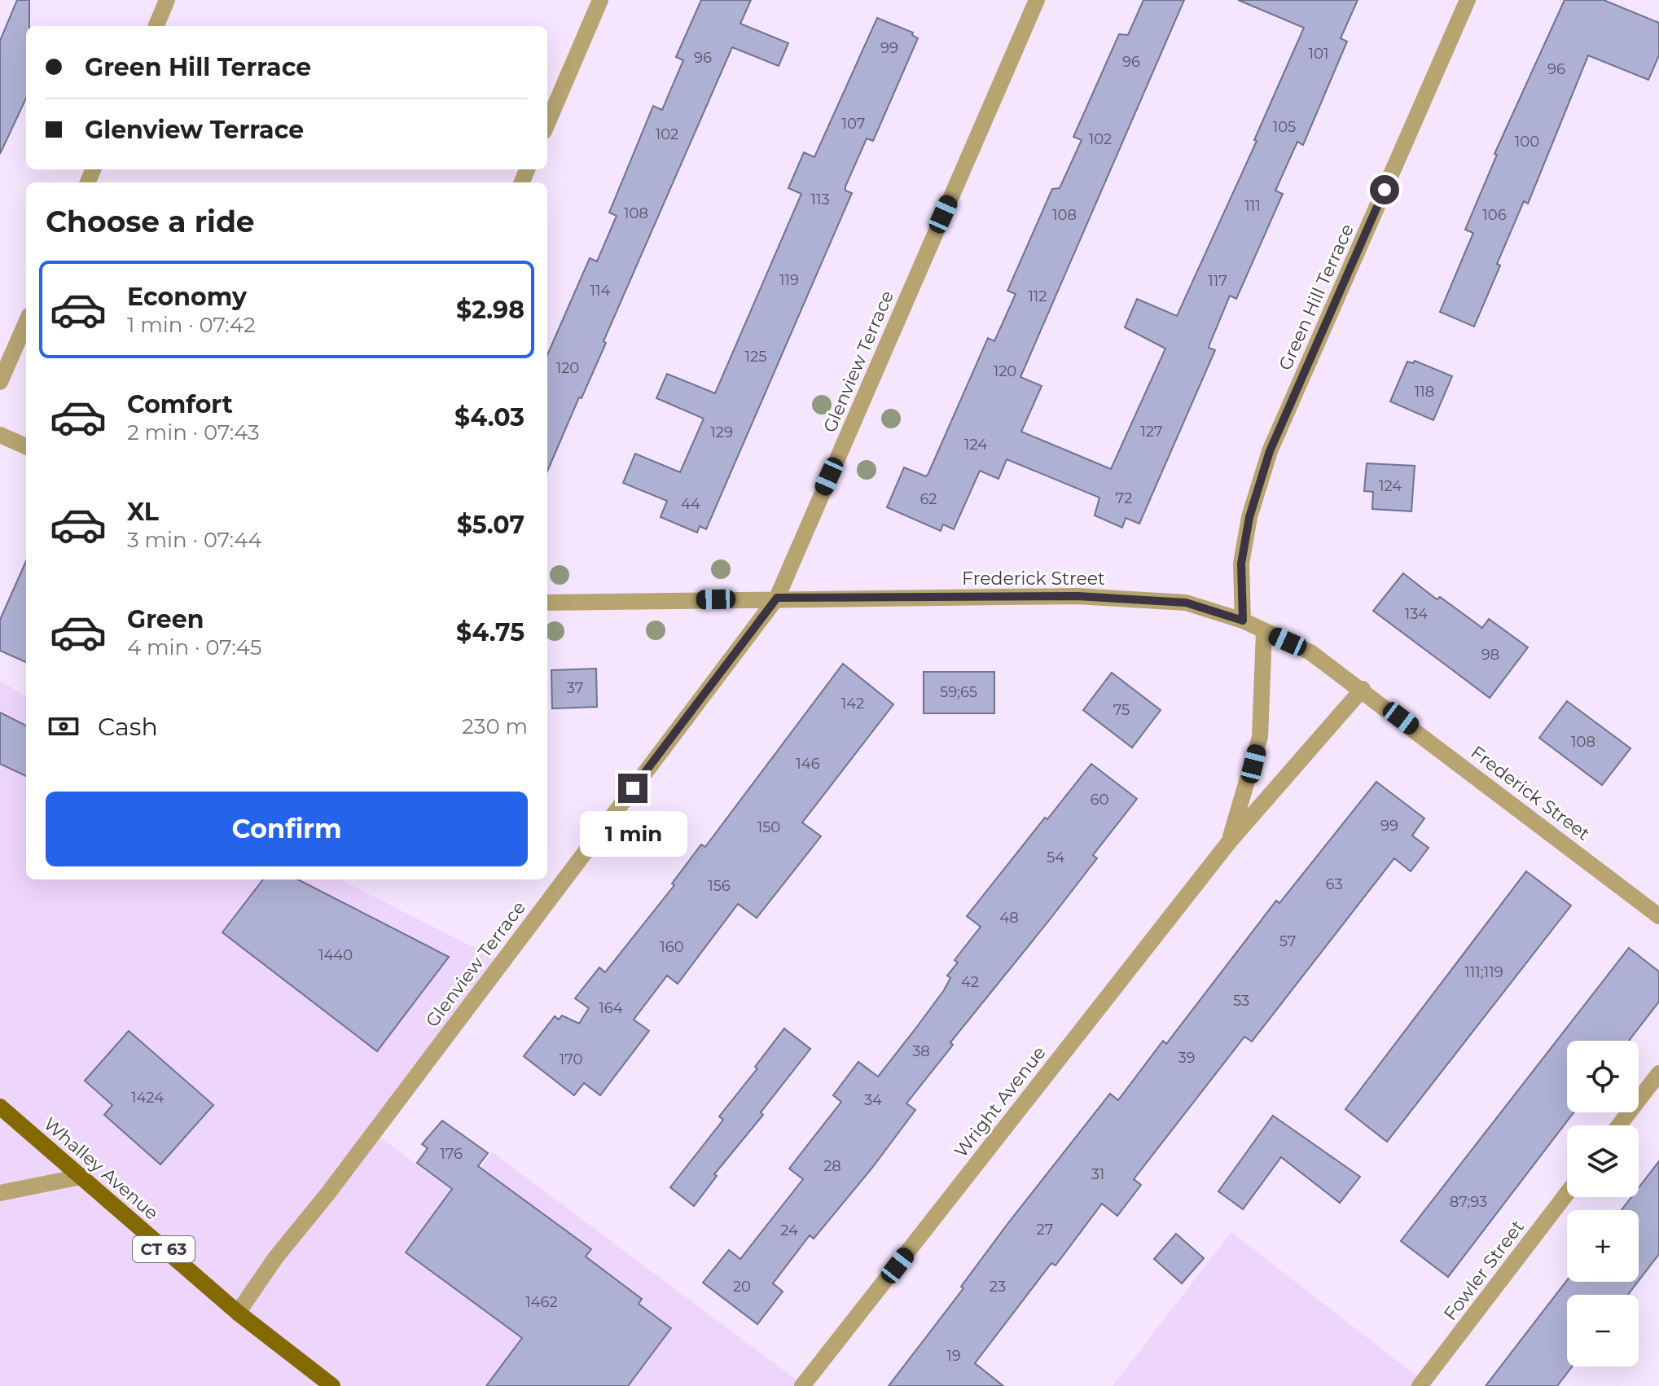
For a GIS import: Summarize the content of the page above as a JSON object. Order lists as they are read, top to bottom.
{
  "streets": {
    "main road": ["Whalley Avenue", "CT 63"],
    "street": [
      "Green Hill Terrace",
      "Glenview Terrace",
      "Frederick Street",
      "Wright Avenue",
      "Fowler Street"
    ]
  },
  "crossings": [
    ["Green Hill Terrace", "Frederick Street"],
    ["Glenview Terrace", "Frederick Street"],
    ["Glenview Terrace", "Whalley Avenue"],
    ["Frederick Street", "Wright Avenue"]
  ],
  "house_numbers": [
    "99",
    "101",
    "96",
    "96",
    "96",
    "107",
    "105",
    "102",
    "102",
    "100",
    "113",
    "111",
    "108",
    "108",
    "106",
    "119",
    "117",
    "114",
    "112",
    "125",
    "120",
    "120",
    "118",
    "127",
    "129",
    "124",
    "124",
    "72",
    "62",
    "44",
    "134",
    "98",
    "37",
    "59;65",
    "142",
    "75",
    "108",
    "146",
    "60",
    "99",
    "150",
    "54",
    "63",
    "156",
    "48",
    "57",
    "160",
    "1440",
    "111;119",
    "42",
    "53",
    "164",
    "38",
    "39",
    "170",
    "1424",
    "34",
    "176",
    "28",
    "31",
    "87;93",
    "27",
    "24",
    "20",
    "23",
    "1462",
    "19"
  ],
  "page": {
    "banner": ["Green Hill Terrace", "Glenview Terrace"],
    "heading": "Choose a ride",
    "list": [
      {
        "name": "Economy",
        "note": "1 min · 07:42",
        "value": "$2.98"
      },
      {
        "name": "Comfort",
        "note": "2 min · 07:43",
        "value": "$4.03"
      },
      {
        "name": "XL",
        "note": "3 min · 07:44",
        "value": "$5.07"
      },
      {
        "name": "Green",
        "note": "4 min · 07:45",
        "value": "$4.75"
      }
    ],
    "pay": ["Cash", "230 m"],
    "buttons": "Confirm",
    "bubble": "1 min",
    "map_buttons": ["+", "−"]
  }
}
